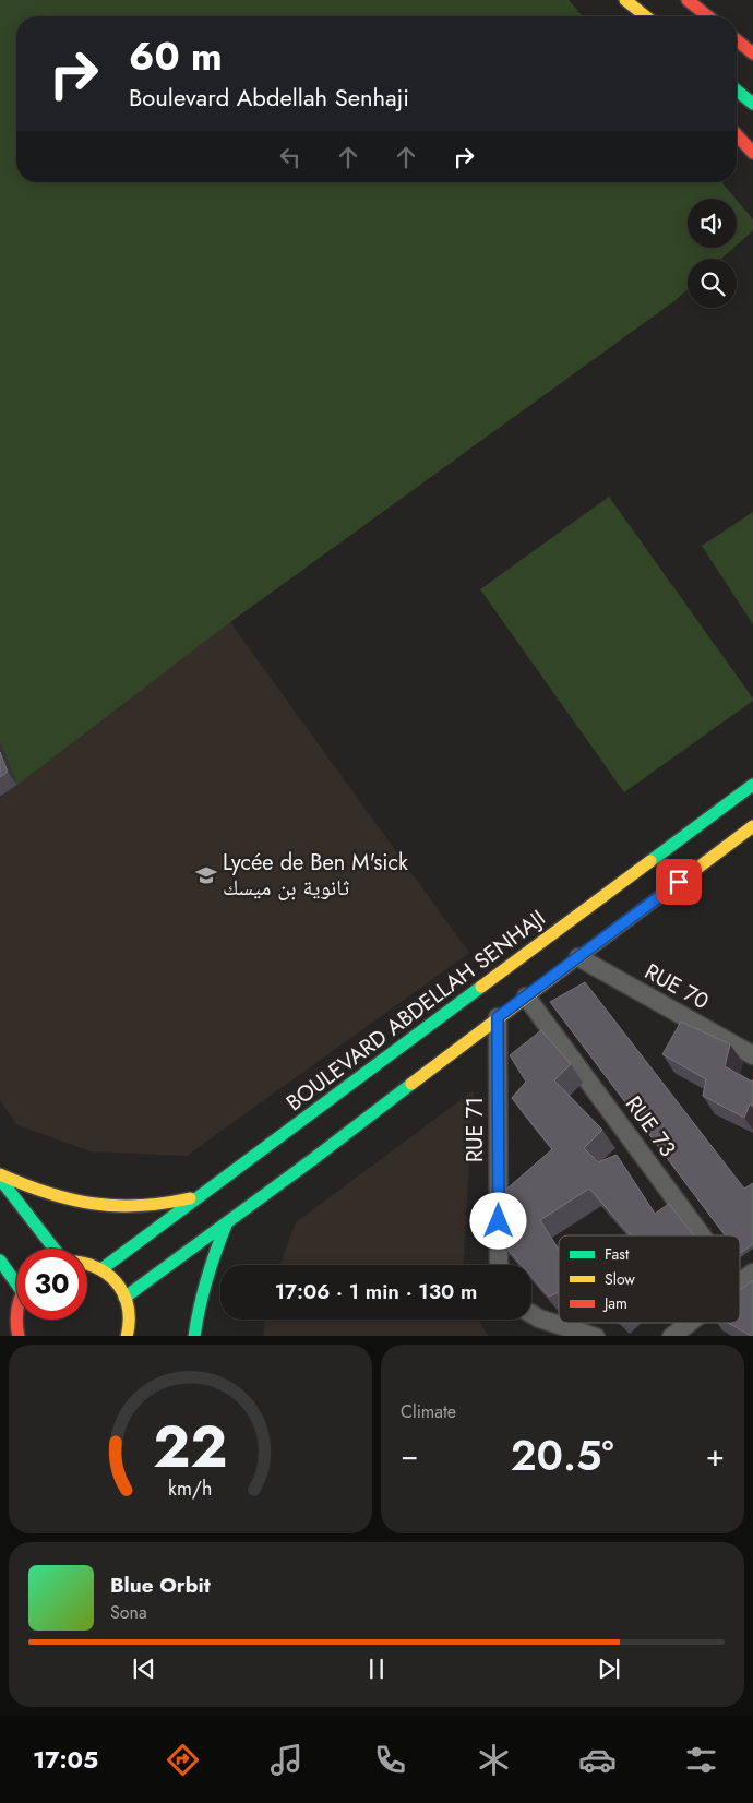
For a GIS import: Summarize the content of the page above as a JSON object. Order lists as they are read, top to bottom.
{
  "streets": {
    "main road": ["BOULEVARD ABDELLAH SENHAJI"],
    "street": ["RUE 70", "RUE 73", "RUE 71"]
  },
  "places": {
    "school or university": ["Lycée de Ben M'sick ثانوية بن ميسك"]
  },
  "legend": ["Fast", "Slow", "Jam"],
  "page": {
    "turn": ["60 m", "Boulevard Abdellah Senhaji"],
    "limit": "30",
    "trip": "17:06 · 1 min · 130 m",
    "tile": "Climate",
    "heat": ["−", "20.5°", "+"],
    "song": ["Blue Orbit", "Sona"],
    "tabs": "17:05",
    "gauge": ["22", "km/h"]
  }
}
